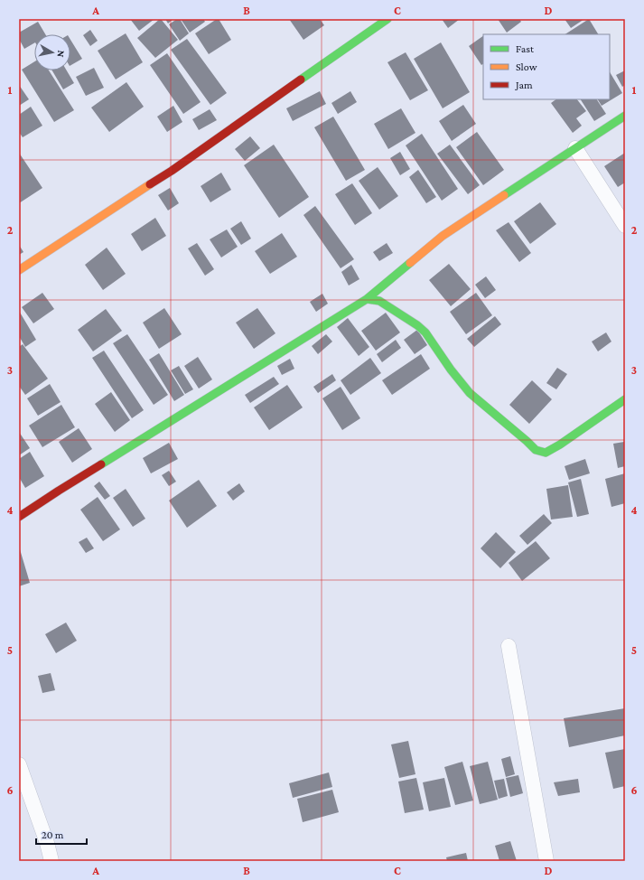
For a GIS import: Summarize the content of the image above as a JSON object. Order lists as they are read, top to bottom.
{
  "legend": ["Fast", "Slow", "Jam"],
  "scale_bar": "20 m",
  "north": "right",
  "grid": {
    "columns": [
      "A",
      "B",
      "C",
      "D"
    ],
    "rows": [
      "1",
      "2",
      "3",
      "4",
      "5",
      "6"
    ]
  }
}
